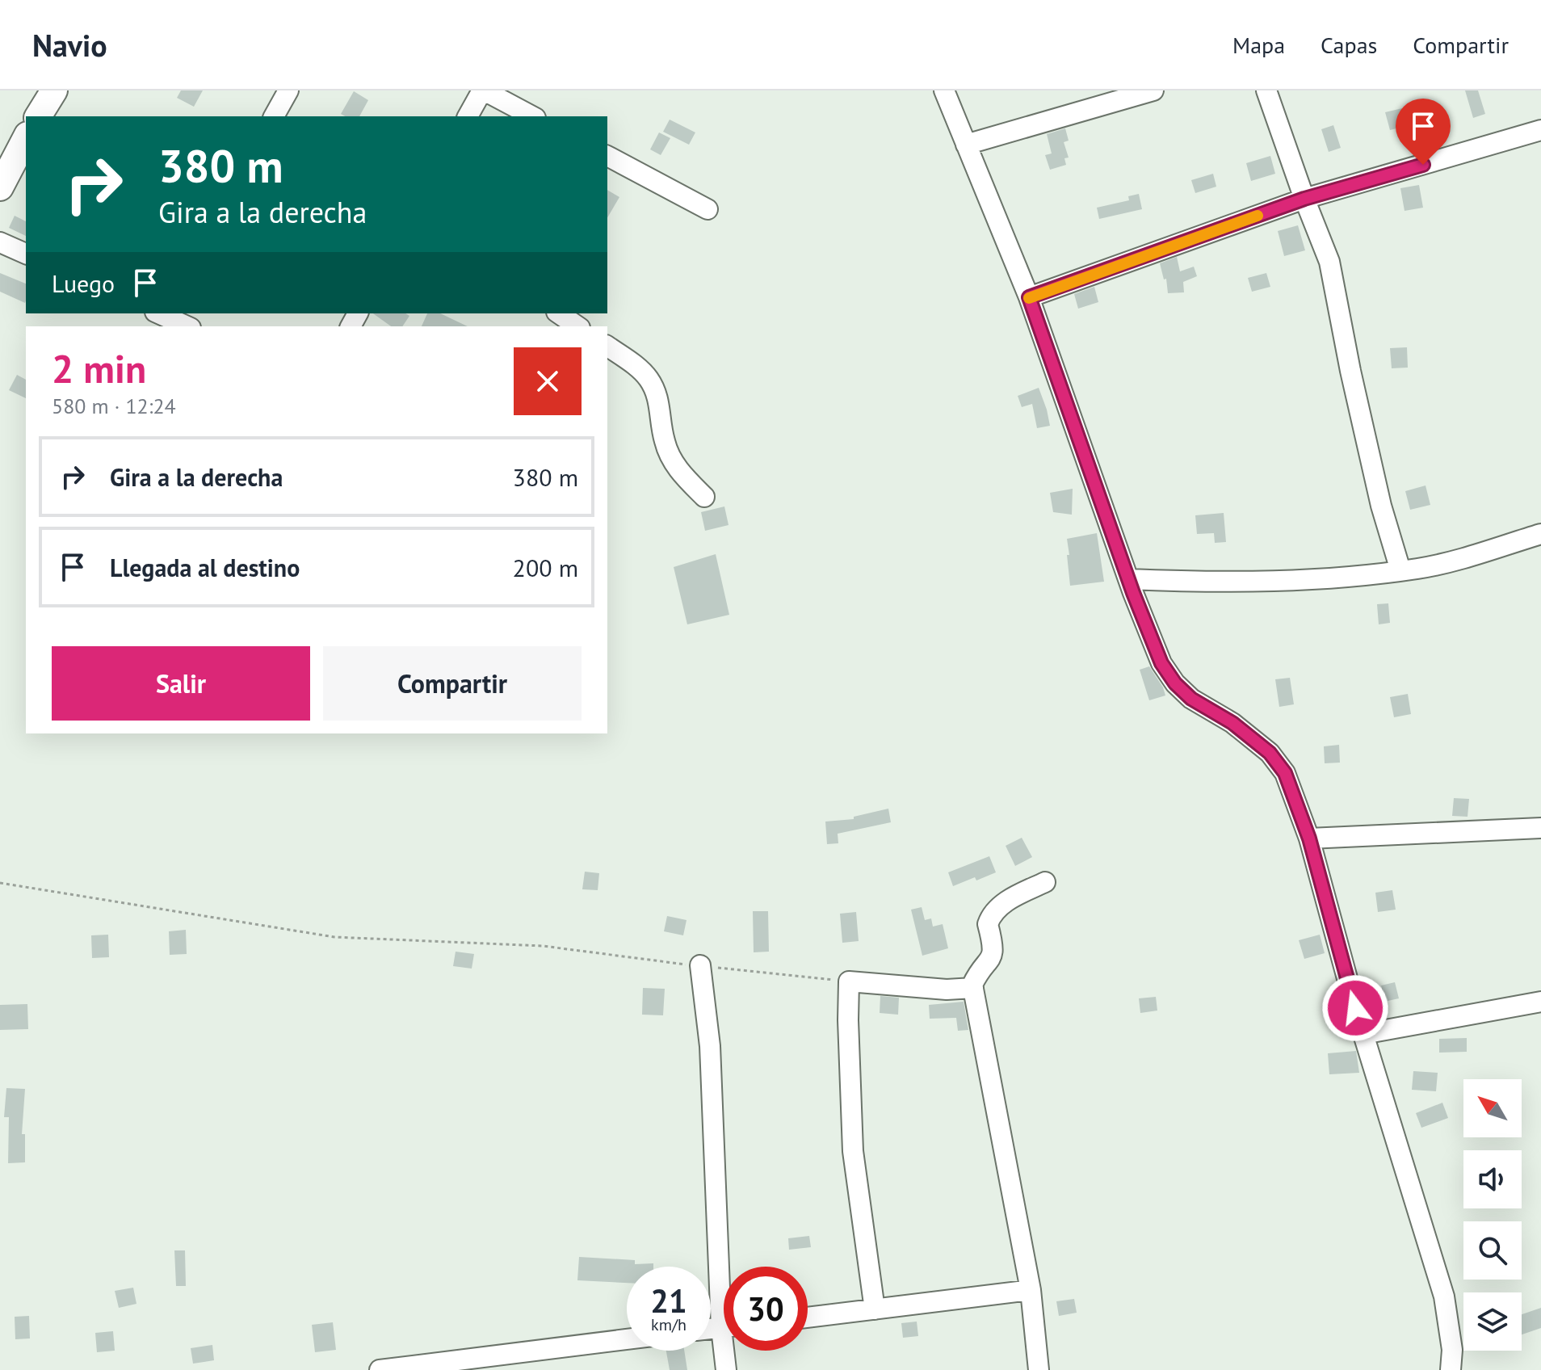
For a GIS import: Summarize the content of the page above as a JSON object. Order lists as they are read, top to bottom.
{
  "north": "top left",
  "page": {
    "header": "Navio",
    "nav": ["Mapa", "Capas", "Compartir"],
    "turn": ["380 m", "Gira a la derecha"],
    "then": "Luego",
    "heading": ["2 min", "580 m · 12:24"],
    "list": [
      {
        "name": "Gira a la derecha",
        "value": "380 m"
      },
      {
        "name": "Llegada al destino",
        "value": "200 m"
      }
    ],
    "buttons": ["Salir", "Compartir"],
    "speed": "21 km/h",
    "limit": "30"
  }
}
